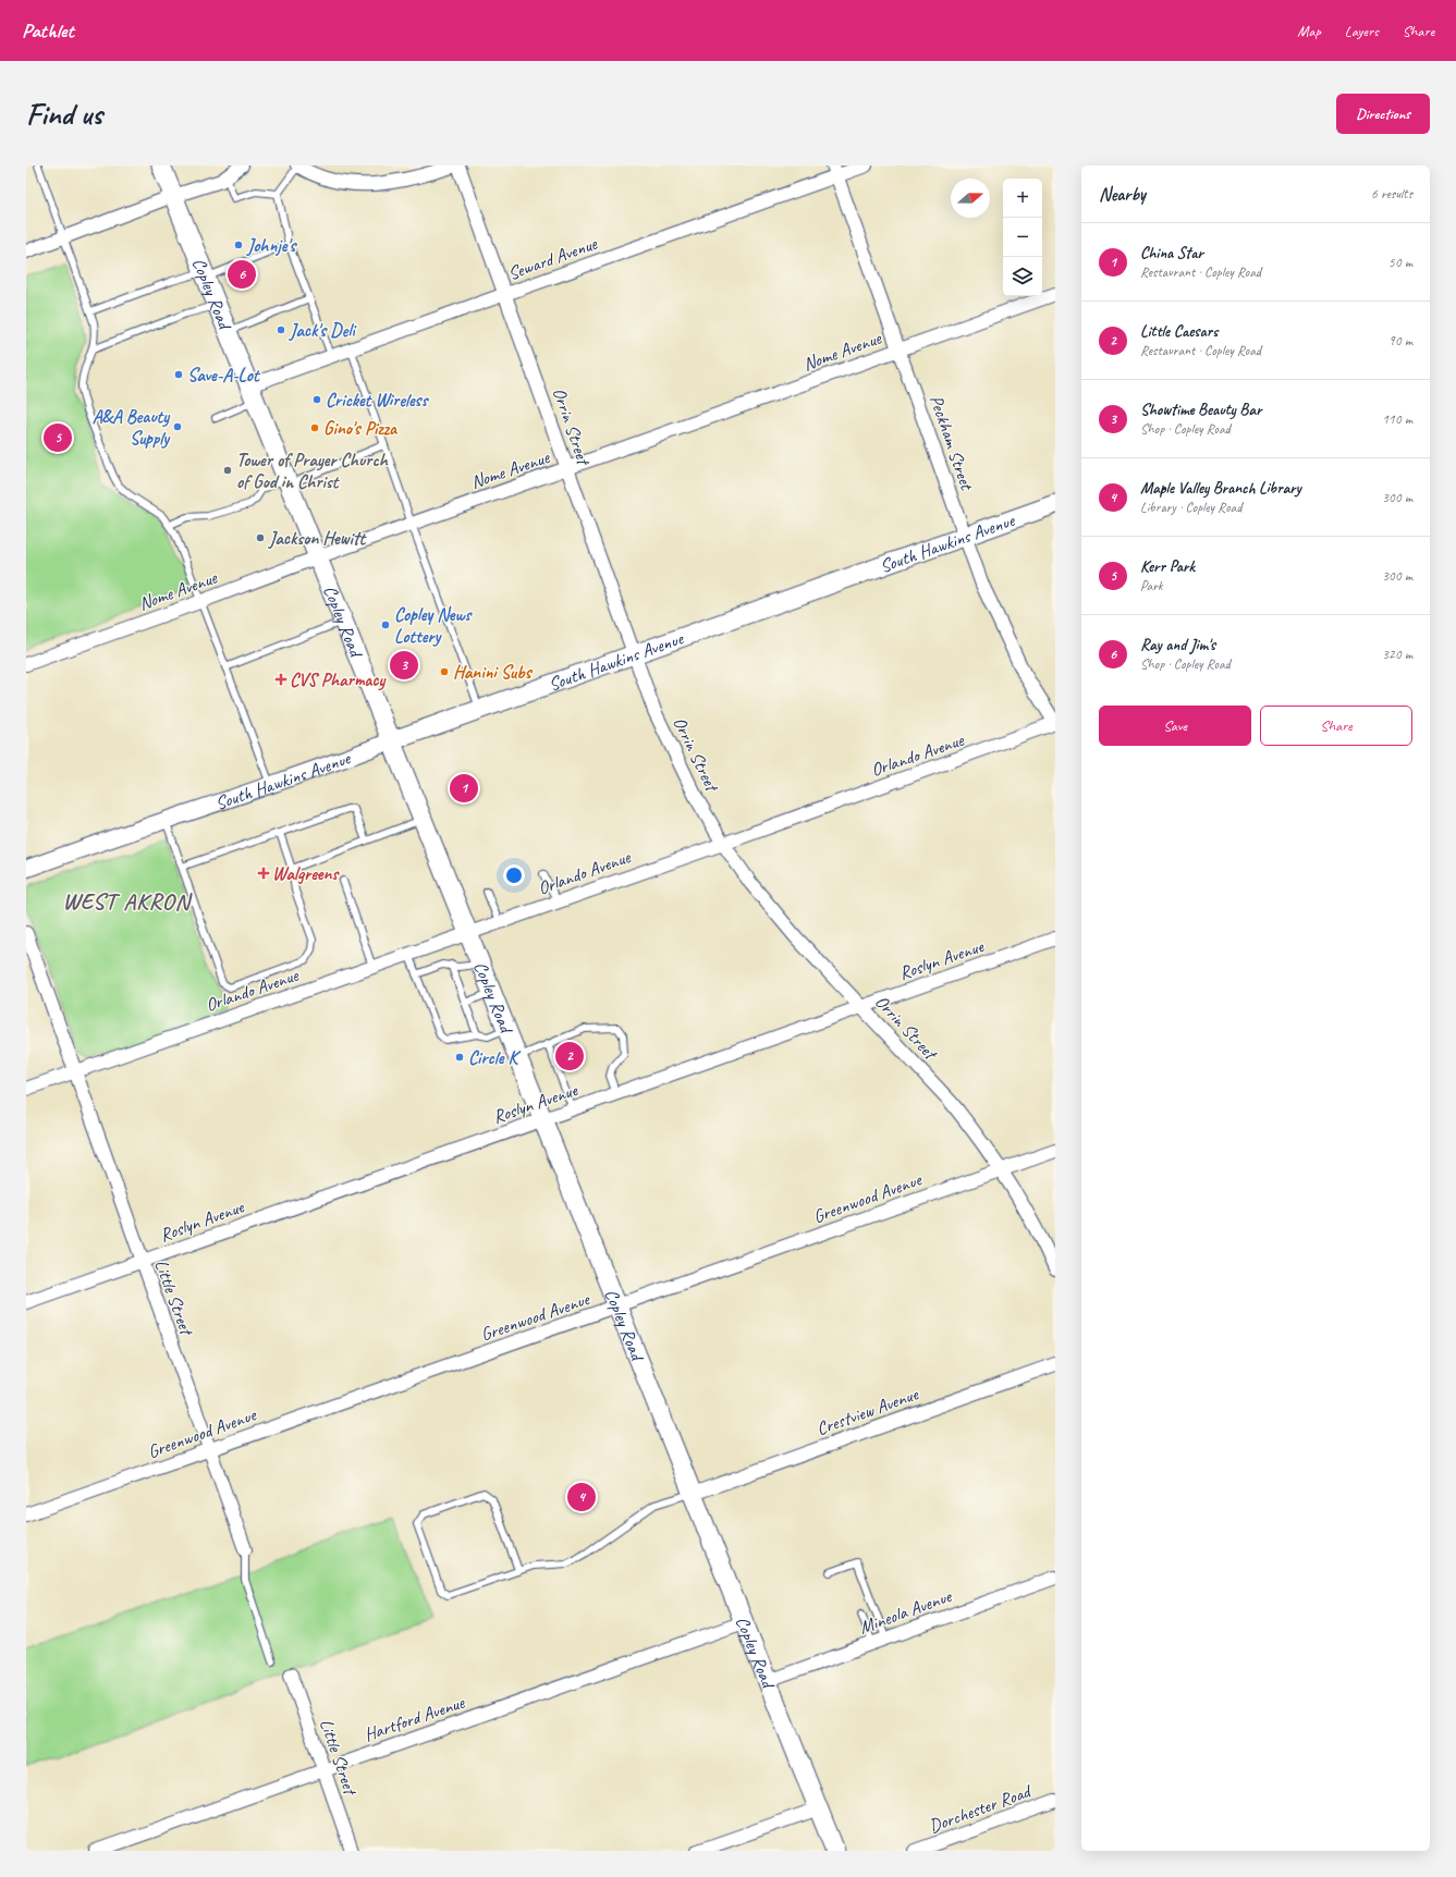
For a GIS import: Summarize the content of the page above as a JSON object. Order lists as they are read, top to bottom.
{
  "streets": {
    "main road": ["Copley Road", "South Hawkins Avenue"],
    "street": [
      "Seward Avenue",
      "Nome Avenue",
      "Orrin Street",
      "Peckham Street",
      "Orlando Avenue",
      "Roslyn Avenue",
      "Greenwood Avenue",
      "Little Street",
      "Crestview Avenue",
      "Mineola Avenue",
      "Hartford Avenue",
      "Dorchester Road"
    ]
  },
  "crossings": [
    ["Seward Avenue", "Copley Road"],
    ["Seward Avenue", "Orrin Street"],
    ["Seward Avenue", "Peckham Street"],
    ["Copley Road", "Nome Avenue"],
    ["Copley Road", "South Hawkins Avenue"],
    ["Copley Road", "Orlando Avenue"],
    ["Copley Road", "Roslyn Avenue"],
    ["Copley Road", "Greenwood Avenue"],
    ["Copley Road", "Crestview Avenue"],
    ["Copley Road", "Mineola Avenue"],
    ["Copley Road", "Hartford Avenue"],
    ["Nome Avenue", "Orrin Street"],
    ["Nome Avenue", "Peckham Street"],
    ["Orrin Street", "South Hawkins Avenue"],
    ["Orrin Street", "Orlando Avenue"],
    ["Orrin Street", "Roslyn Avenue"],
    ["Orrin Street", "Greenwood Avenue"],
    ["Peckham Street", "South Hawkins Avenue"],
    ["Peckham Street", "Orlando Avenue"],
    ["Orlando Avenue", "Little Street"],
    ["Roslyn Avenue", "Little Street"],
    ["Greenwood Avenue", "Little Street"],
    ["Little Street", "Hartford Avenue"]
  ],
  "districts": ["WEST AKRON"],
  "places": {
    "other": [
      "Johnje's",
      "Jack's Deli",
      "Save-A-Lot",
      "Cricket Wireless",
      "A&A Beauty Supply",
      "Gino's Pizza",
      "Tower of Prayer Church of God in Christ",
      "Jackson Hewitt",
      "Copley News Lottery",
      "Hanini Subs",
      "Circle K"
    ],
    "health": ["CVS Pharmacy", "Walgreens"]
  },
  "north": "right",
  "page": {
    "header": "Pathlet",
    "nav": ["Map", "Layers", "Share"],
    "buttons": [
      "Directions",
      ["Save", "Share"]
    ],
    "title": "Find us",
    "heading": ["Nearby", "6 results"],
    "map_buttons": ["+", "−"],
    "list": [
      {
        "mark": "1",
        "name": "China Star",
        "note": "Restaurant · Copley Road",
        "value": "50 m"
      },
      {
        "mark": "2",
        "name": "Little Caesars",
        "note": "Restaurant · Copley Road",
        "value": "90 m"
      },
      {
        "mark": "3",
        "name": "Showtime Beauty Bar",
        "note": "Shop · Copley Road",
        "value": "110 m"
      },
      {
        "mark": "4",
        "name": "Maple Valley Branch Library",
        "note": "Library · Copley Road",
        "value": "300 m"
      },
      {
        "mark": "5",
        "name": "Kerr Park",
        "note": "Park",
        "value": "300 m"
      },
      {
        "mark": "6",
        "name": "Ray and Jim's",
        "note": "Shop · Copley Road",
        "value": "320 m"
      }
    ],
    "pins": [
      "6",
      "5",
      "3",
      "1",
      "2",
      "4"
    ]
  }
}
